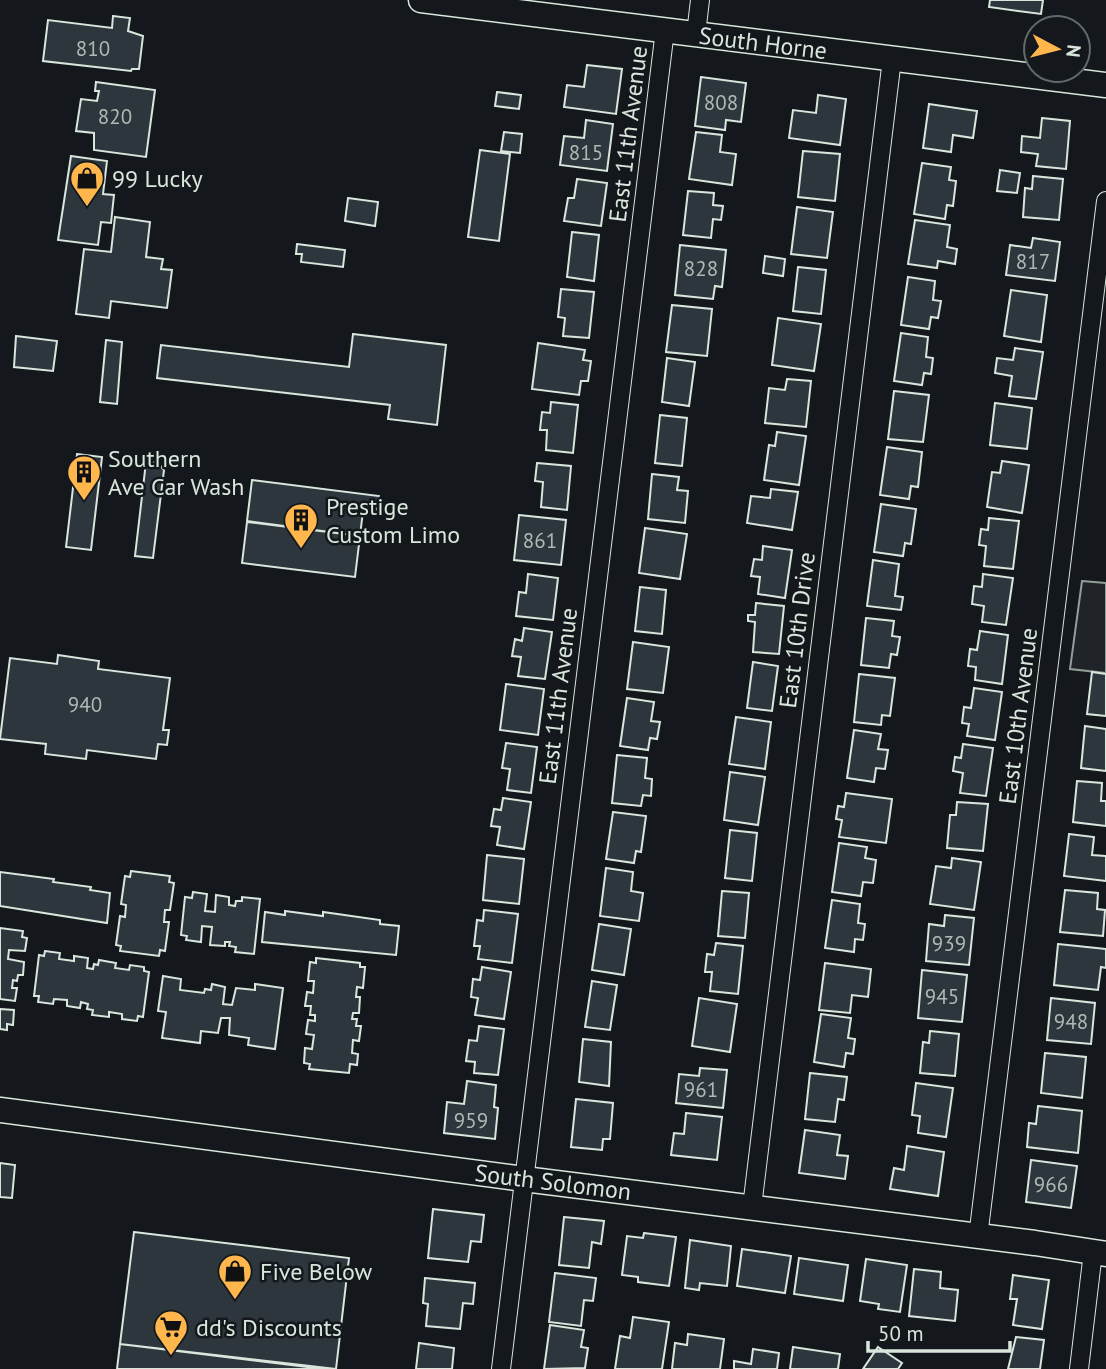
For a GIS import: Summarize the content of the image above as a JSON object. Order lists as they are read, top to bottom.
{
  "streets": {
    "street": [
      "South Horne",
      "East 11th Avenue",
      "East 10th Drive",
      "East 10th Avenue",
      "South Solomon"
    ]
  },
  "crossings": [
    ["South Horne", "East 11th Avenue"],
    ["South Horne", "East 10th Drive"],
    ["East 11th Avenue", "South Solomon"],
    ["East 10th Drive", "South Solomon"],
    ["East 10th Avenue", "South Solomon"]
  ],
  "places": {
    "shop": ["99 Lucky", "Five Below"],
    "building": ["Southern Ave Car Wash", "Prestige Custom Limo"],
    "supermarket": ["dd's Discounts"]
  },
  "house_numbers": [
    "810",
    "808",
    "820",
    "815",
    "817",
    "828",
    "861",
    "940",
    "939",
    "945",
    "948",
    "961",
    "959",
    "966"
  ],
  "scale_bar": "50 m",
  "north": "right"
}
